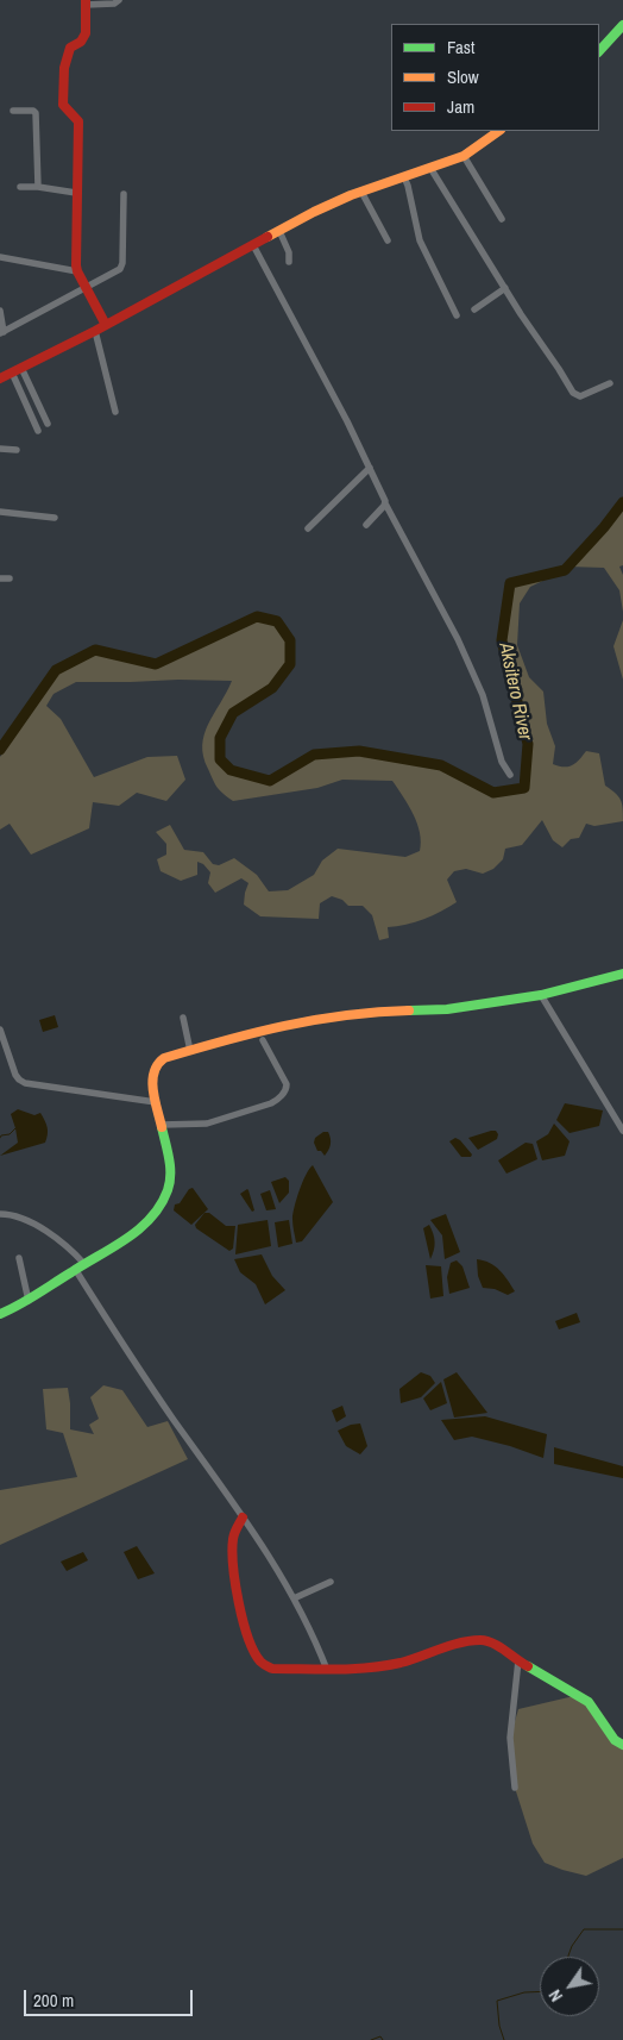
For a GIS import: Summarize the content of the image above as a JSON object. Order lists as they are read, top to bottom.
{
  "water": ["Aksitero River"],
  "legend": ["Fast", "Slow", "Jam"],
  "scale_bar": "200 m",
  "north": "bottom left"
}
